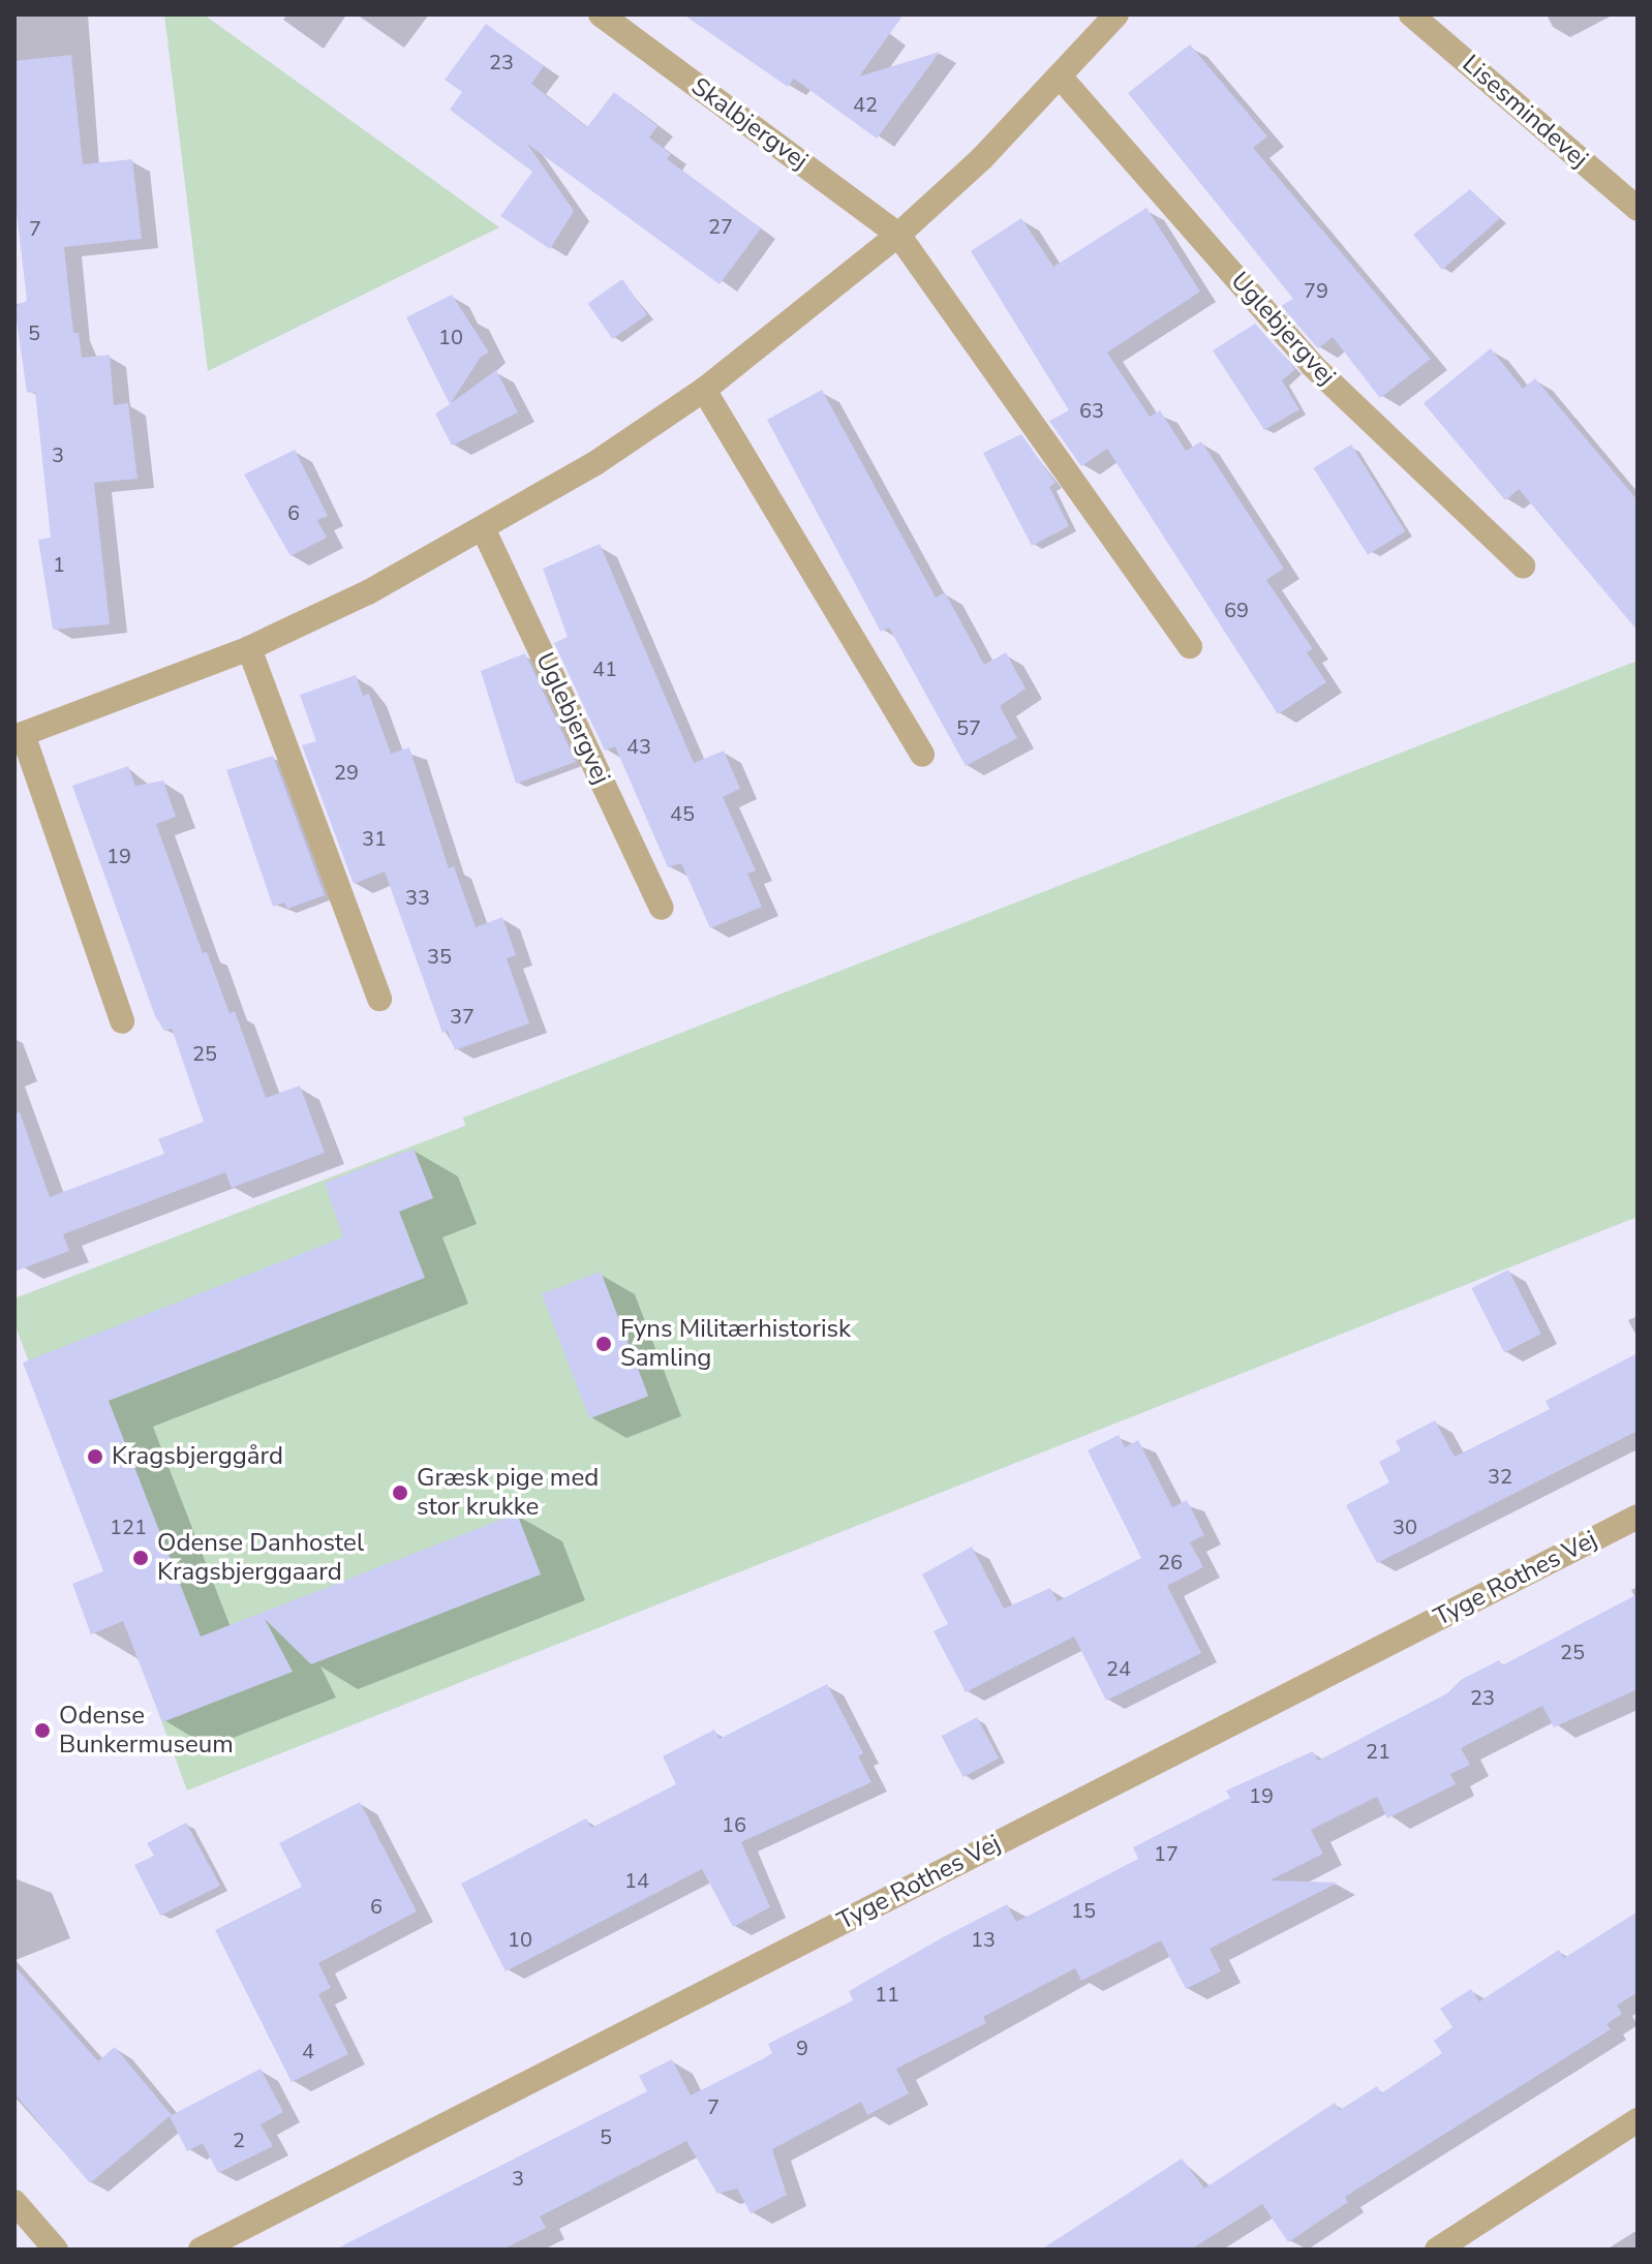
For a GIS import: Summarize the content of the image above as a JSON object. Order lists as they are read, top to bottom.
{
  "streets": {
    "street": [
      "Lisesmindevej",
      "Skalbjergvej",
      "Uglebjergvej",
      "Tyge Rothes Vej"
    ]
  },
  "places": [
    "Fyns Militærhistorisk Samling",
    "Kragsbjerggård",
    "Græsk pige med stor krukke",
    "Odense Danhostel Kragsbjerggaard",
    "Odense Bunkermuseum"
  ],
  "house_numbers": [
    "23",
    "42",
    "27",
    "7",
    "79",
    "5",
    "10",
    "63",
    "3",
    "6",
    "1",
    "69",
    "41",
    "57",
    "43",
    "29",
    "45",
    "31",
    "19",
    "33",
    "35",
    "37",
    "25",
    "32",
    "121",
    "30",
    "26",
    "25",
    "24",
    "23",
    "21",
    "19",
    "16",
    "17",
    "14",
    "6",
    "15",
    "10",
    "13",
    "11",
    "9",
    "4",
    "7",
    "5",
    "2",
    "3"
  ]
}
